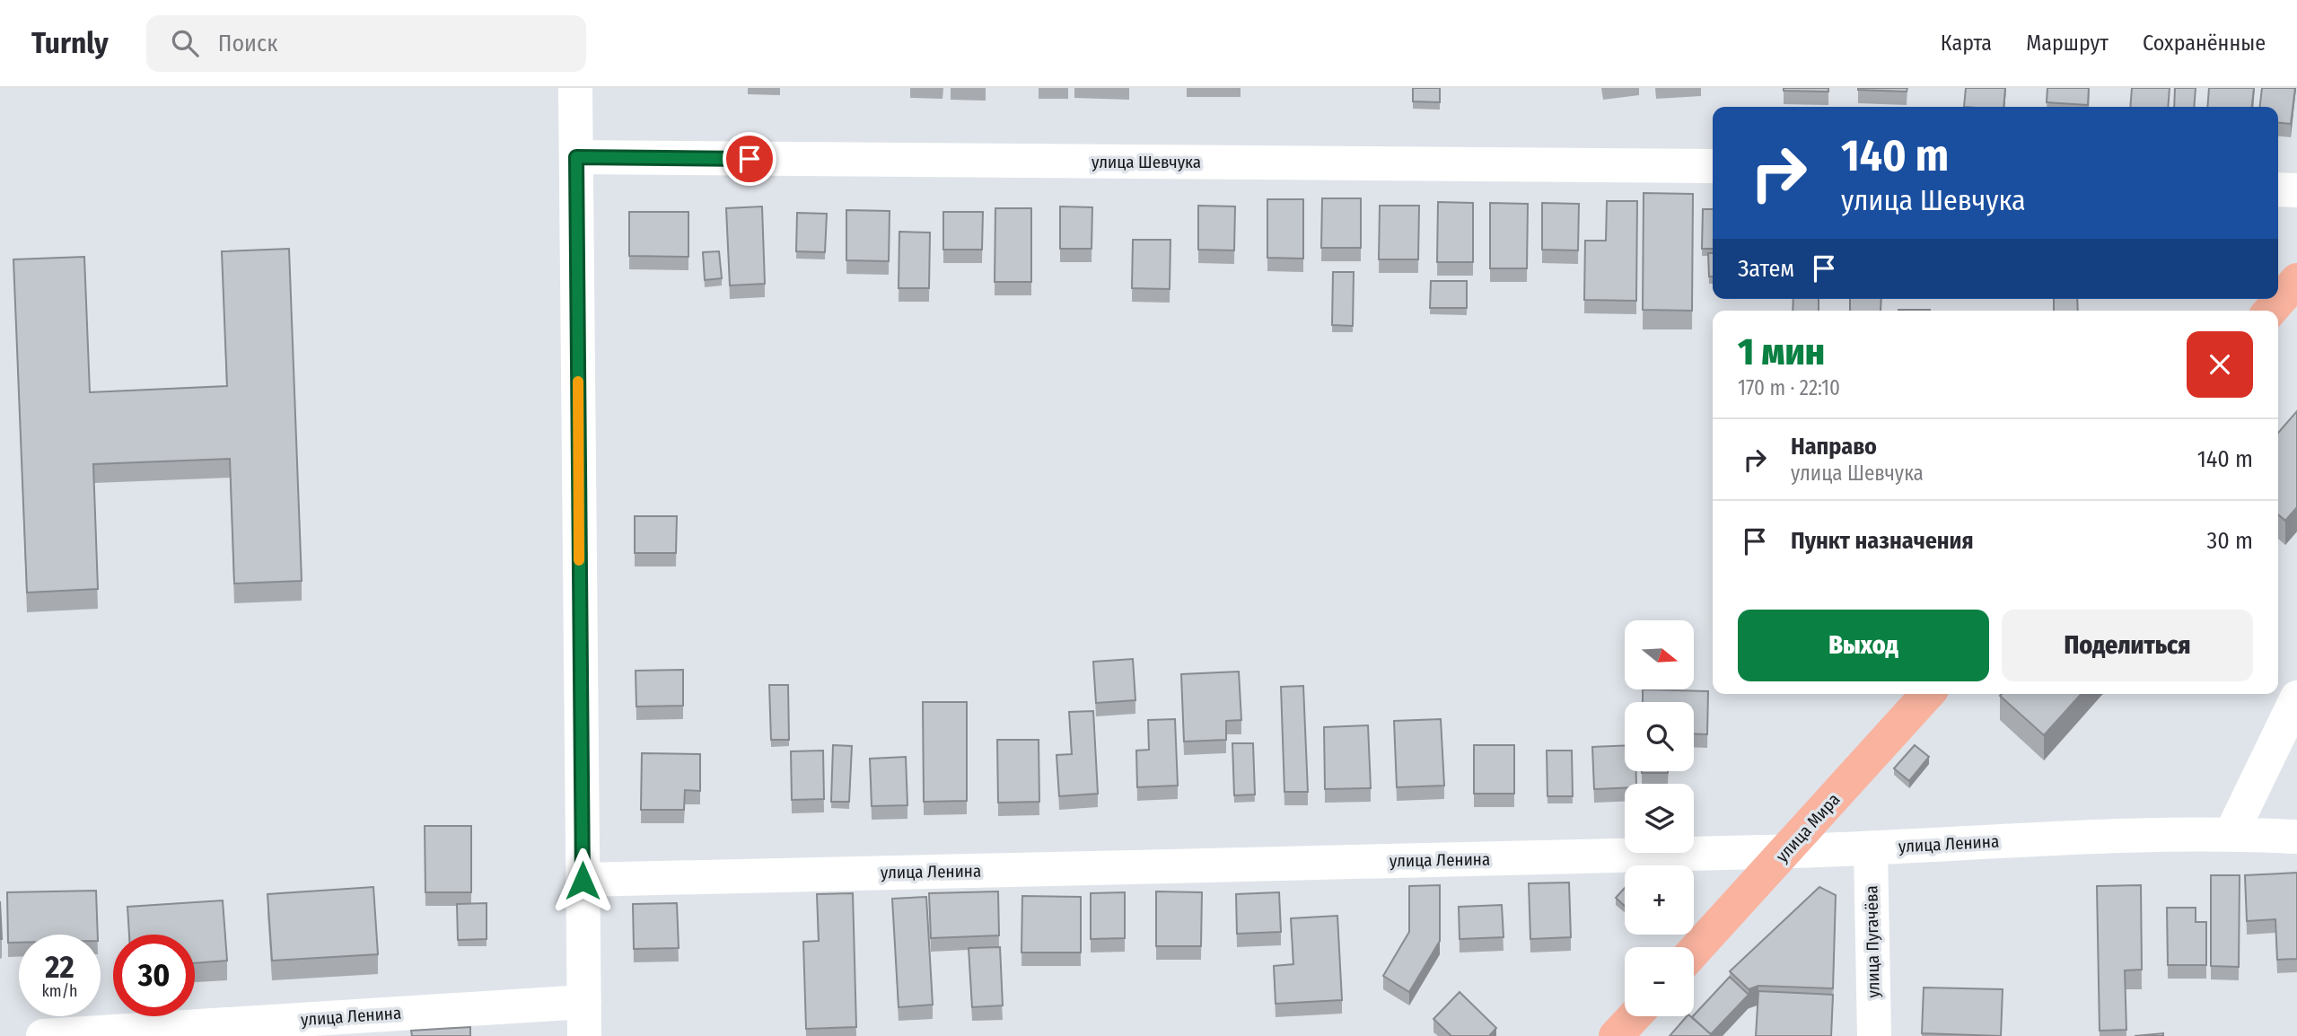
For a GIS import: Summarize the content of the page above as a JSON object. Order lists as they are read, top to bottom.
{
  "streets": {
    "main road": ["улица Мира"],
    "street": ["улица Шевчука", "улица Ленина", "улица Пугачёва"]
  },
  "crossings": [
    ["улица Мира", "улица Ленина"],
    ["улица Ленина", "улица Пугачёва"]
  ],
  "north": "right",
  "page": {
    "header": "Turnly",
    "search": "Поиск",
    "nav": ["Карта", "Маршрут", "Сохранённые"],
    "turn": ["140 m", "улица Шевчука"],
    "then": "Затем",
    "heading": ["1 мин", "170 m · 22:10"],
    "list": [
      {
        "name": "Направо",
        "note": "улица Шевчука",
        "value": "140 m"
      },
      {
        "name": "Пункт назначения",
        "value": "30 m"
      }
    ],
    "buttons": ["Выход", "Поделиться"],
    "map_buttons": ["+", "−"],
    "speed": "22 km/h",
    "limit": "30"
  }
}
